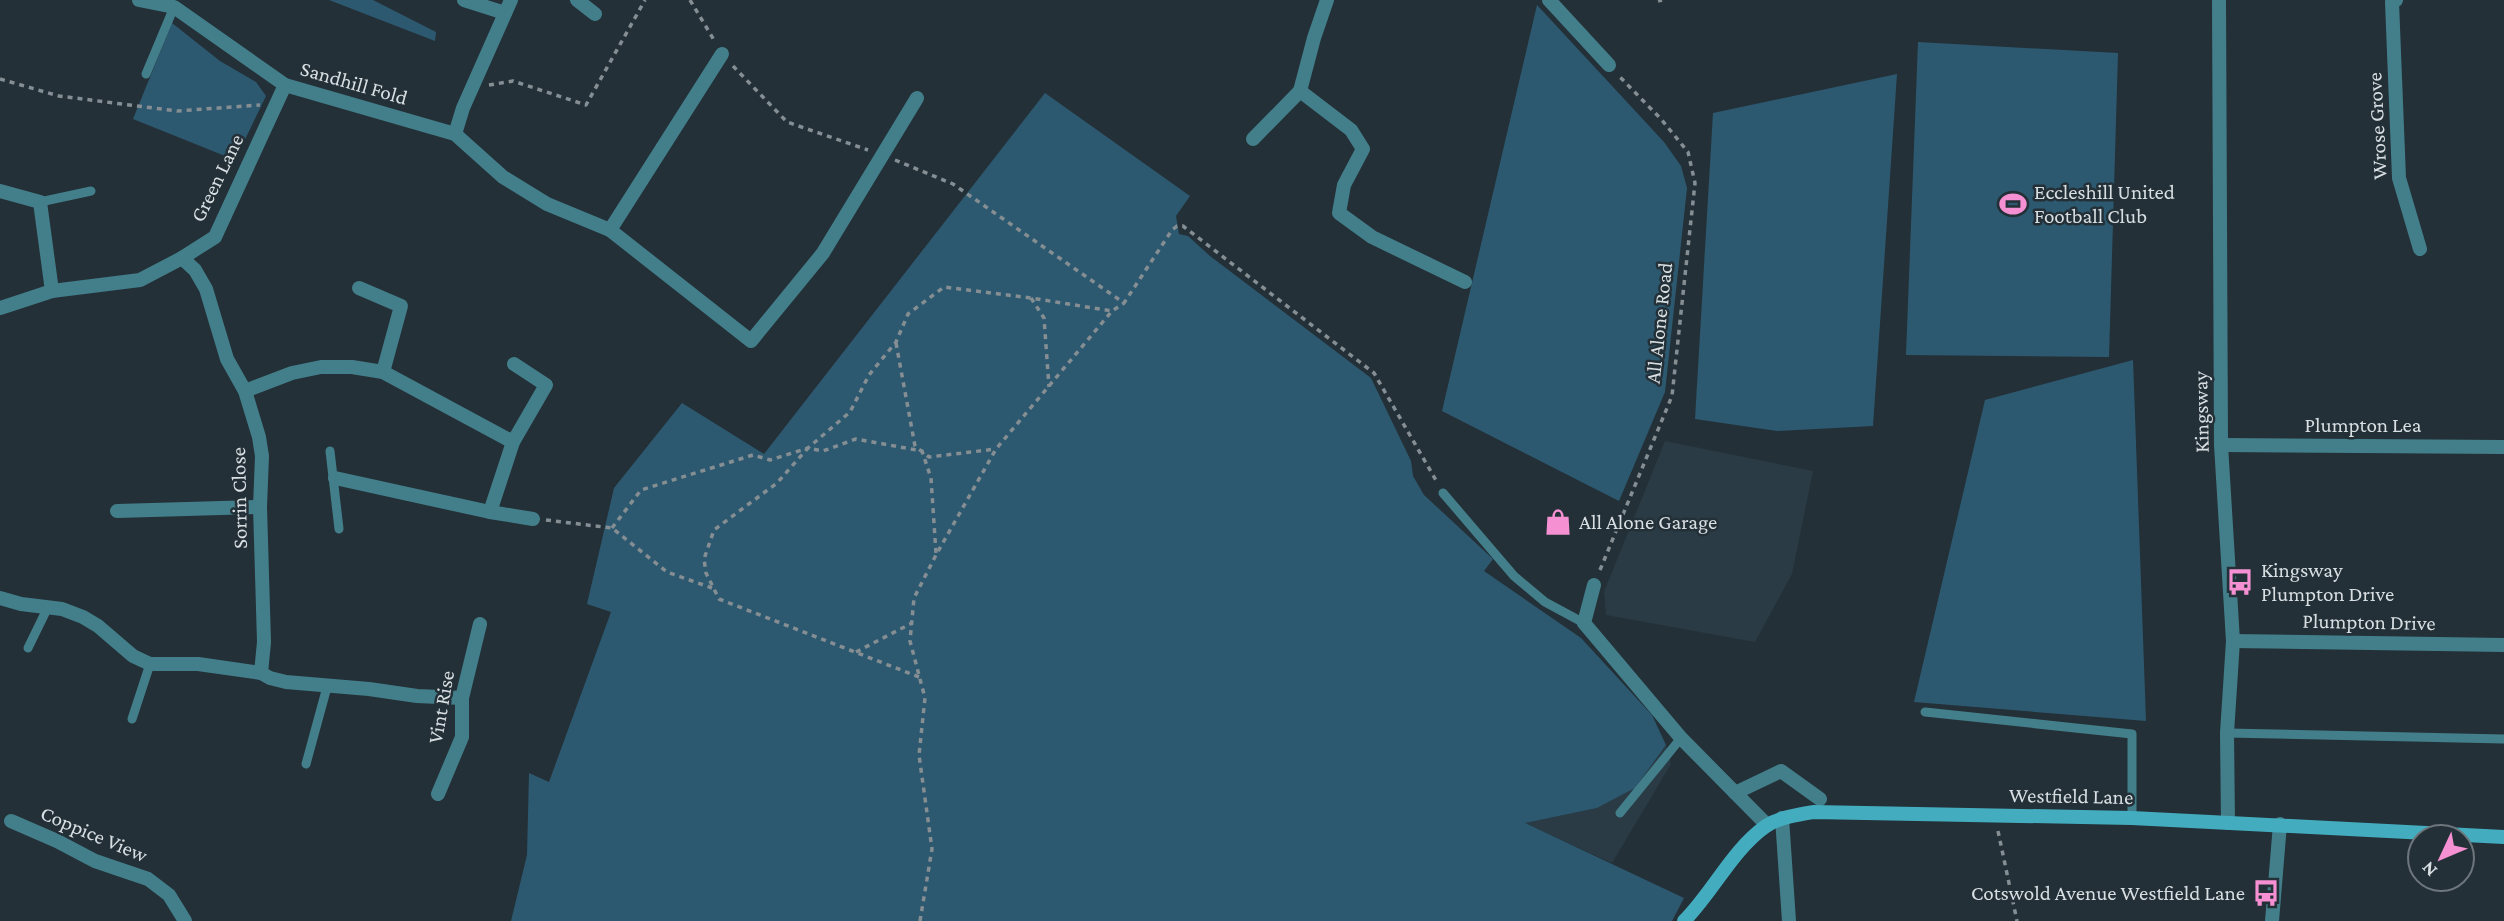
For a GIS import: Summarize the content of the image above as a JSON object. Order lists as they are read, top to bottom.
{
  "streets": {
    "street": [
      "Sandhill Fold",
      "Wrose Grove",
      "Green Lane",
      "Kingsway",
      "Plumpton Lea",
      "Sorrin Close",
      "Plumpton Drive",
      "Vint Rise",
      "Westfield Lane",
      "Coppice View"
    ],
    "path": ["All Alone Road"]
  },
  "crossings": [
    ["Sandhill Fold", "Green Lane"],
    ["Green Lane", "Sorrin Close"],
    ["Kingsway", "Plumpton Lea"],
    ["Kingsway", "Plumpton Drive"],
    ["Kingsway", "Westfield Lane"]
  ],
  "places": {
    "sports": ["Eccleshill United Football Club"],
    "shop": ["All Alone Garage"],
    "bus stop": ["Kingsway Plumpton Drive", "Cotswold Avenue Westfield Lane"]
  },
  "north": "bottom left"
}
